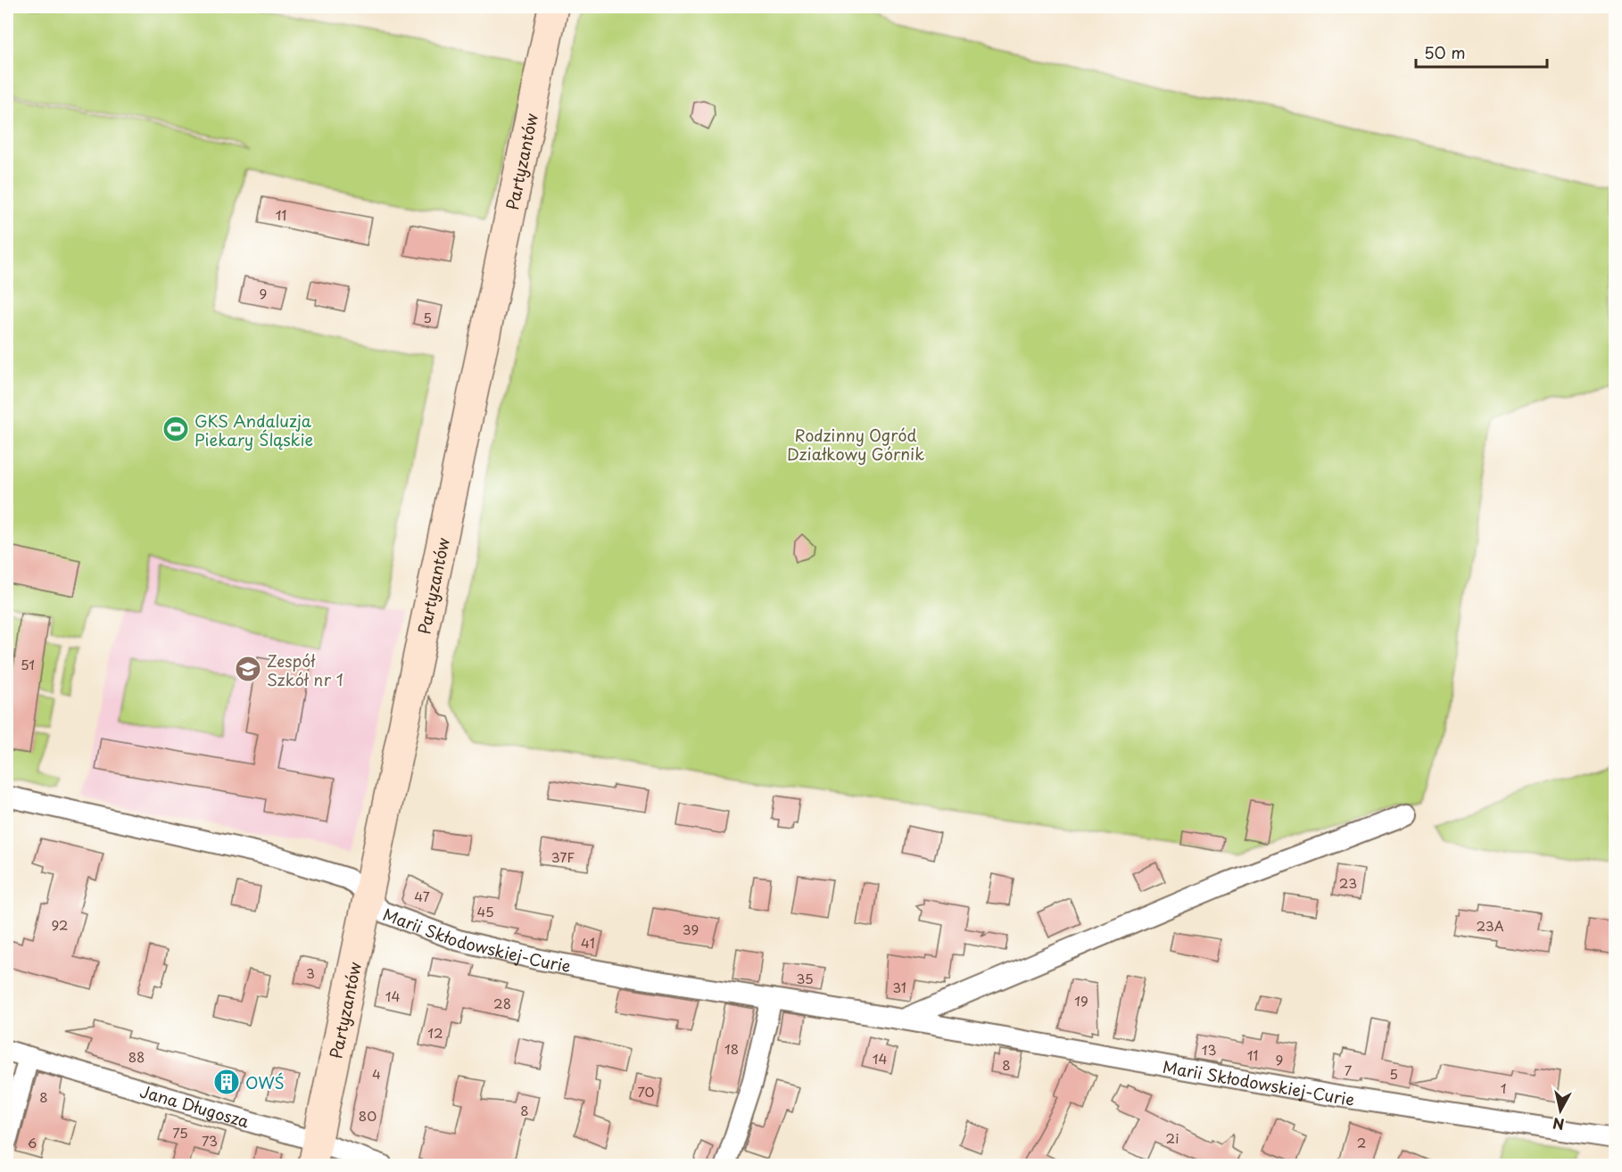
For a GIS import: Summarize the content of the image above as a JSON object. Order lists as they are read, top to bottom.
{
  "streets": {
    "street": ["Partyzantów", "Marii Skłodowskiej-Curie", "Jana Długosza"]
  },
  "crossings": [
    ["Partyzantów", "Marii Skłodowskiej-Curie"],
    ["Partyzantów", "Jana Długosza"]
  ],
  "parks": ["Rodzinny Ogród Działkowy Górnik"],
  "places": {
    "sports": ["GKS Andaluzja Piekary Śląskie"],
    "school or university": ["Zespół Szkół nr 1"],
    "building": ["OWŚ"]
  },
  "house_numbers": [
    "11",
    "9",
    "5",
    "51",
    "37F",
    "23",
    "47",
    "45",
    "92",
    "23A",
    "39",
    "41",
    "3",
    "35",
    "31",
    "14",
    "19",
    "28",
    "12",
    "18",
    "13",
    "11",
    "88",
    "14",
    "9",
    "8",
    "7",
    "4",
    "5",
    "1",
    "70",
    "8",
    "8",
    "80",
    "75",
    "2i",
    "73",
    "6",
    "2"
  ],
  "scale_bar": "50 m",
  "north": "bottom"
}
